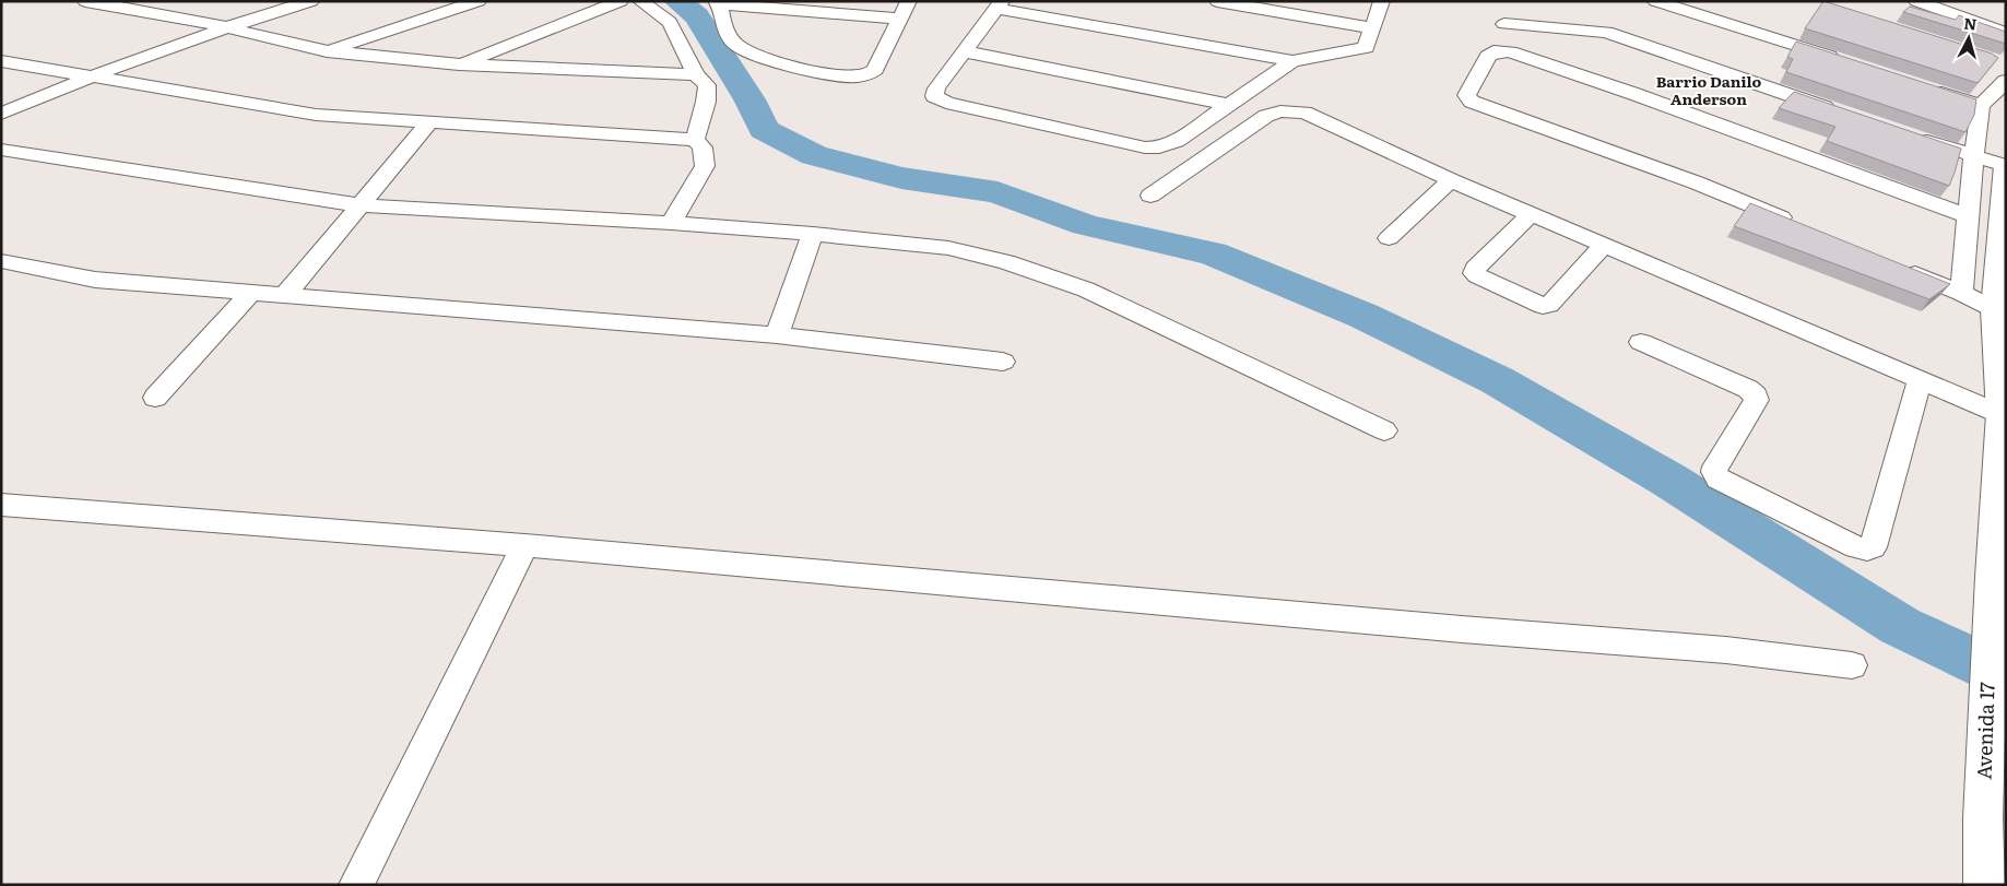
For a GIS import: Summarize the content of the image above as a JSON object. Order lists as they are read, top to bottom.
{
  "streets": {
    "main road": ["Avenida 17"]
  },
  "districts": ["Barrio Danilo Anderson"],
  "north": "top"
}
